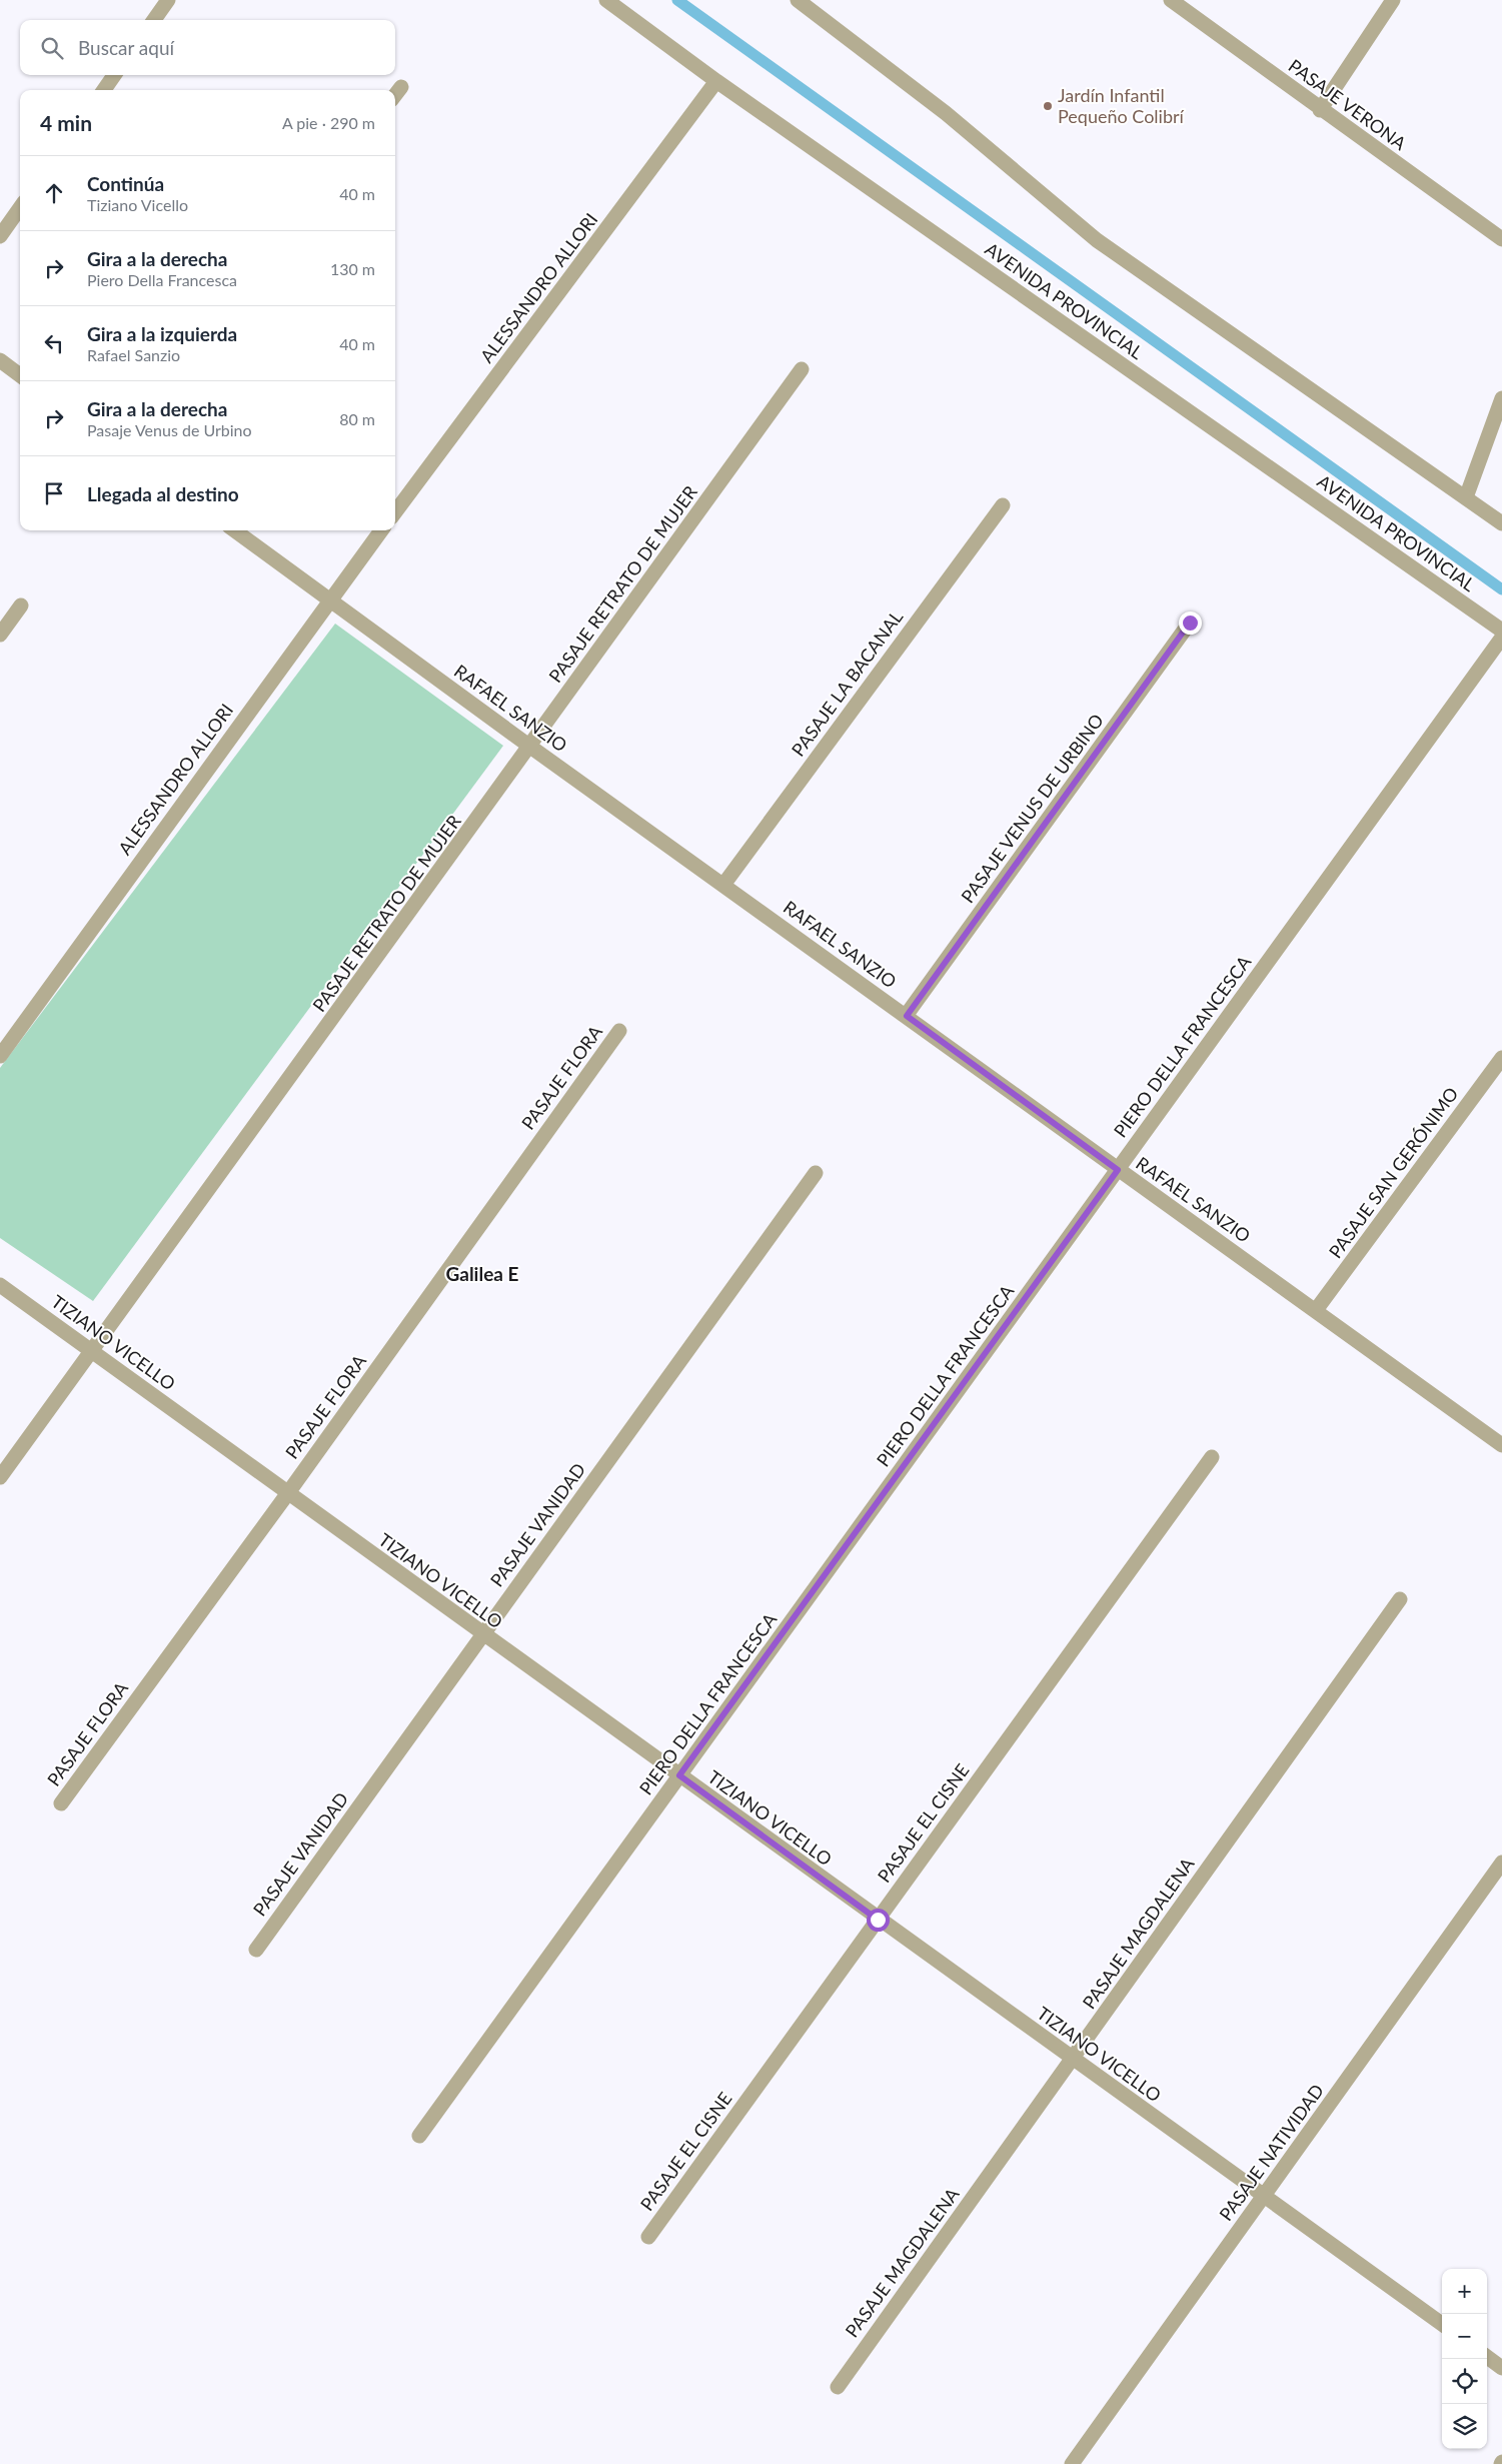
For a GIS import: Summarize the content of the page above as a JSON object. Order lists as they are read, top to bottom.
{
  "streets": {
    "street": [
      "PASAJE VERONA",
      "ALESSANDRO ALLORI",
      "AVENIDA PROVINCIAL",
      "PASAJE RETRATO DE MUJER",
      "PASAJE LA BACANAL",
      "RAFAEL SANZIO",
      "PASAJE VENUS DE URBINO",
      "PIERO DELLA FRANCESCA",
      "PASAJE FLORA",
      "PASAJE SAN GERÓNIMO",
      "TIZIANO VICELLO",
      "PASAJE VANIDAD",
      "PASAJE EL CISNE",
      "PASAJE MAGDALENA",
      "PASAJE NATIVIDAD"
    ]
  },
  "crossings": [
    ["ALESSANDRO ALLORI", "AVENIDA PROVINCIAL"],
    ["ALESSANDRO ALLORI", "RAFAEL SANZIO"],
    ["PASAJE RETRATO DE MUJER", "RAFAEL SANZIO"],
    ["PASAJE RETRATO DE MUJER", "TIZIANO VICELLO"],
    ["PASAJE LA BACANAL", "RAFAEL SANZIO"],
    ["RAFAEL SANZIO", "PASAJE VENUS DE URBINO"],
    ["RAFAEL SANZIO", "PIERO DELLA FRANCESCA"],
    ["RAFAEL SANZIO", "PASAJE SAN GERÓNIMO"],
    ["PIERO DELLA FRANCESCA", "TIZIANO VICELLO"],
    ["PASAJE FLORA", "TIZIANO VICELLO"],
    ["TIZIANO VICELLO", "PASAJE VANIDAD"],
    ["TIZIANO VICELLO", "PASAJE EL CISNE"],
    ["TIZIANO VICELLO", "PASAJE MAGDALENA"],
    ["TIZIANO VICELLO", "PASAJE NATIVIDAD"]
  ],
  "districts": ["Galilea E"],
  "places": ["Jardín Infantil Pequeño Colibrí"],
  "page": {
    "search": "Buscar aquí",
    "heading": ["4 min", "A pie · 290 m"],
    "list": [
      ["Continúa", "Tiziano Vicello", "40 m"],
      ["Gira a la derecha", "Piero Della Francesca", "130 m"],
      ["Gira a la izquierda", "Rafael Sanzio", "40 m"],
      ["Gira a la derecha", "Pasaje Venus de Urbino", "80 m"],
      "Llegada al destino"
    ],
    "map_buttons": ["+", "−"]
  }
}
